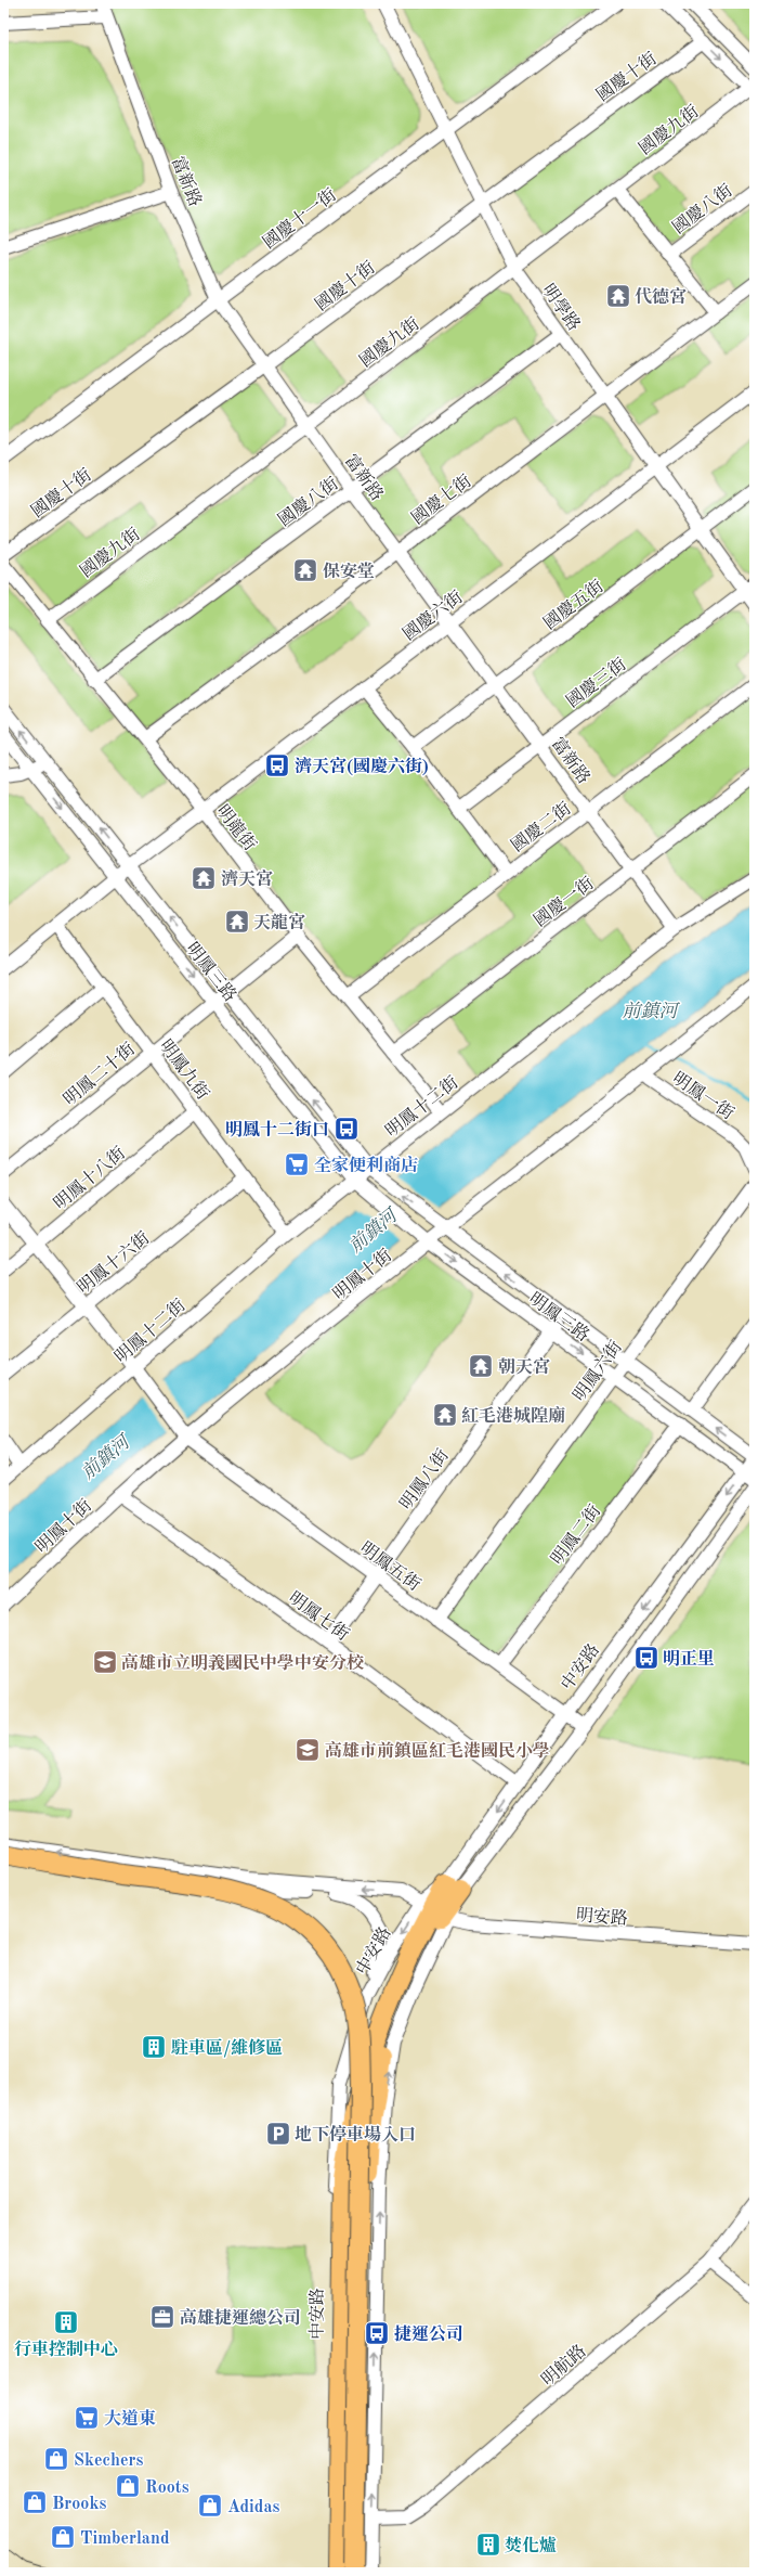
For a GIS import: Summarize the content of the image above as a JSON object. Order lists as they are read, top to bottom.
{
  "streets": {
    "street": [
      "國慶十街",
      "國慶九街",
      "富新路",
      "國慶八街",
      "國慶十一街",
      "明學路",
      "國慶七街",
      "國慶五街",
      "國慶六街",
      "國慶三街",
      "國慶二街",
      "明龍街",
      "國慶一街",
      "明鳳三路",
      "明鳳九街",
      "明鳳二十街",
      "明鳳一街",
      "明鳳十二街",
      "明鳳十八街",
      "明鳳十六街",
      "明鳳十街",
      "明鳳六街",
      "明鳳八街",
      "明鳳二街",
      "明鳳五街",
      "明鳳七街",
      "中安路",
      "明安路",
      "明航路"
    ]
  },
  "crossings": [
    ["國慶十街", "富新路"],
    ["國慶十街", "明學路"],
    ["國慶九街", "富新路"],
    ["國慶九街", "明學路"],
    ["國慶九街", "明龍街"],
    ["富新路", "國慶八街"],
    ["富新路", "國慶十一街"],
    ["富新路", "國慶七街"],
    ["富新路", "國慶五街"],
    ["富新路", "國慶六街"],
    ["富新路", "國慶三街"],
    ["富新路", "國慶二街"],
    ["富新路", "國慶一街"],
    ["富新路", "明鳳十二街"],
    ["國慶八街", "明學路"],
    ["國慶八街", "明龍街"],
    ["國慶十一街", "明學路"],
    ["明學路", "國慶七街"],
    ["明學路", "國慶五街"],
    ["明學路", "國慶六街"],
    ["明學路", "國慶三街"],
    ["國慶七街", "明龍街"],
    ["國慶六街", "明龍街"],
    ["國慶六街", "明鳳三路"],
    ["國慶六街", "明鳳九街"],
    ["國慶二街", "明龍街"],
    ["明龍街", "國慶一街"],
    ["明龍街", "明鳳二十街"],
    ["明龍街", "明鳳十二街"],
    ["明鳳三路", "明鳳二十街"],
    ["明鳳三路", "明鳳十二街"],
    ["明鳳三路", "明鳳十街"],
    ["明鳳三路", "明鳳六街"],
    ["明鳳三路", "明鳳八街"],
    ["明鳳三路", "明鳳二街"],
    ["明鳳三路", "中安路"],
    ["明鳳九街", "明鳳二十街"],
    ["明鳳九街", "明鳳十二街"],
    ["明鳳九街", "明鳳十八街"],
    ["明鳳九街", "明鳳十六街"],
    ["明鳳一街", "明鳳十街"],
    ["明鳳十二街", "明鳳五街"],
    ["明鳳十八街", "明鳳五街"],
    ["明鳳十六街", "明鳳五街"],
    ["明鳳十街", "明鳳五街"],
    ["明鳳十街", "明鳳七街"],
    ["明鳳六街", "明鳳五街"],
    ["明鳳八街", "明鳳五街"],
    ["明鳳八街", "明鳳七街"],
    ["明鳳二街", "明鳳五街"],
    ["明鳳五街", "中安路"],
    ["明鳳七街", "中安路"],
    ["中安路", "明安路"]
  ],
  "water": ["前鎮河"],
  "places": {
    "temple": [
      "代德宮",
      "保安堂",
      "濟天宮",
      "天龍宮",
      "朝天宮",
      "紅毛港城隍廟"
    ],
    "bus stop": [
      "濟天宮(國慶六街)",
      "明鳳十二街口",
      "明正里",
      "捷運公司"
    ],
    "supermarket": ["全家便利商店", "大道東"],
    "school or university": ["高雄市立明義國民中學中安分校", "高雄市前鎮區紅毛港國民小學"],
    "building": ["駐車區/維修區", "行車控制中心", "焚化爐"],
    "parking": ["地下停車場入口"],
    "office": ["高雄捷運總公司"],
    "shop": [
      "Skechers",
      "Roots",
      "Brooks",
      "Adidas",
      "Timberland"
    ]
  }
}
